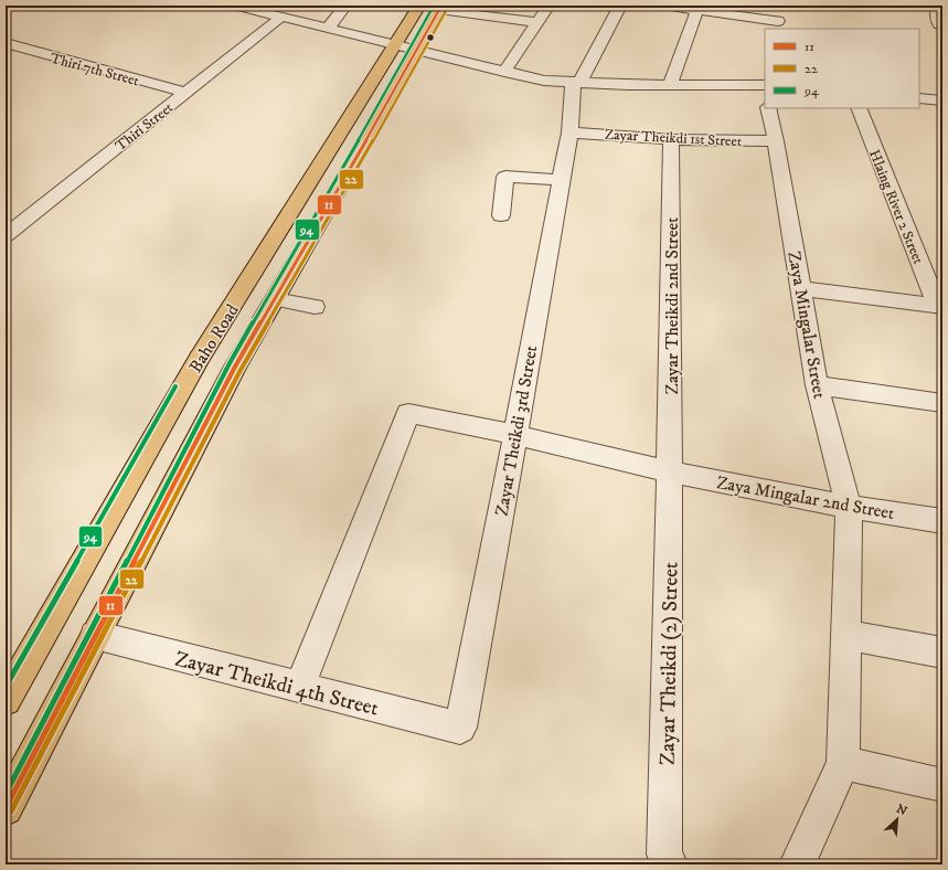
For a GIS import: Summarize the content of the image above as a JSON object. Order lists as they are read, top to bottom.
{
  "streets": {
    "main road": ["Baho Road"],
    "street": [
      "Thiri 7th Street",
      "Thiri Street",
      "Zayar Theikdi 1st Street",
      "Hlaing River 2 Street",
      "Zayar Theikdi 2nd Street",
      "Zaya Mingalar Street",
      "Zayar Theikdi 3rd Street",
      "Zaya Mingalar 2nd Street",
      "Zayar Theikdi (2) Street",
      "Zayar Theikdi 4th Street"
    ]
  },
  "crossings": [
    ["Thiri 7th Street", "Thiri Street"],
    ["Zayar Theikdi 1st Street", "Zayar Theikdi 2nd Street"],
    ["Zayar Theikdi 1st Street", "Zaya Mingalar Street"],
    ["Zayar Theikdi 1st Street", "Zayar Theikdi 3rd Street"],
    ["Zayar Theikdi 2nd Street", "Zaya Mingalar 2nd Street"],
    ["Zayar Theikdi 2nd Street", "Zayar Theikdi (2) Street"],
    ["Zaya Mingalar Street", "Zaya Mingalar 2nd Street"],
    ["Zayar Theikdi 3rd Street", "Zaya Mingalar 2nd Street"],
    ["Zayar Theikdi 3rd Street", "Zayar Theikdi 4th Street"],
    ["Zaya Mingalar 2nd Street", "Zayar Theikdi (2) Street"],
    ["Zaya Mingalar 2nd Street", "Zayar Theikdi 4th Street"]
  ],
  "lines": ["transit line 11", "transit line 94", "transit line 22"],
  "legend": ["11", "22", "94"],
  "north": "top right"
}
